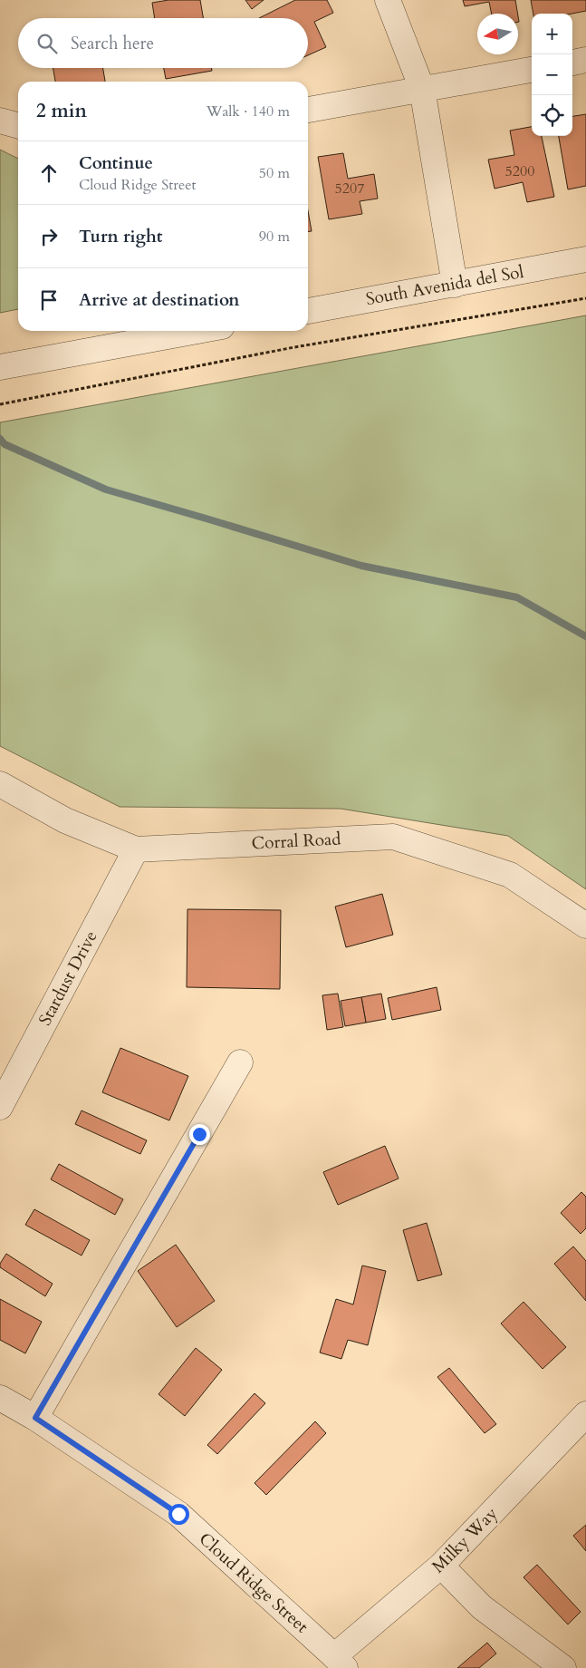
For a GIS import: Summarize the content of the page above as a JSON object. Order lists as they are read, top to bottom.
{
  "streets": {
    "street": [
      "South Avenida del Sol",
      "Corral Road",
      "Stardust Drive",
      "Milky Way",
      "Cloud Ridge Street"
    ]
  },
  "crossings": [
    ["Corral Road", "Stardust Drive"],
    ["Milky Way", "Cloud Ridge Street"]
  ],
  "house_numbers": ["5200", "5207"],
  "north": "left",
  "page": {
    "map_buttons": ["+", "−"],
    "search": "Search here",
    "heading": ["2 min", "Walk · 140 m"],
    "list": [
      ["Continue", "Cloud Ridge Street", "50 m"],
      ["Turn right", "90 m"],
      "Arrive at destination"
    ]
  }
}
